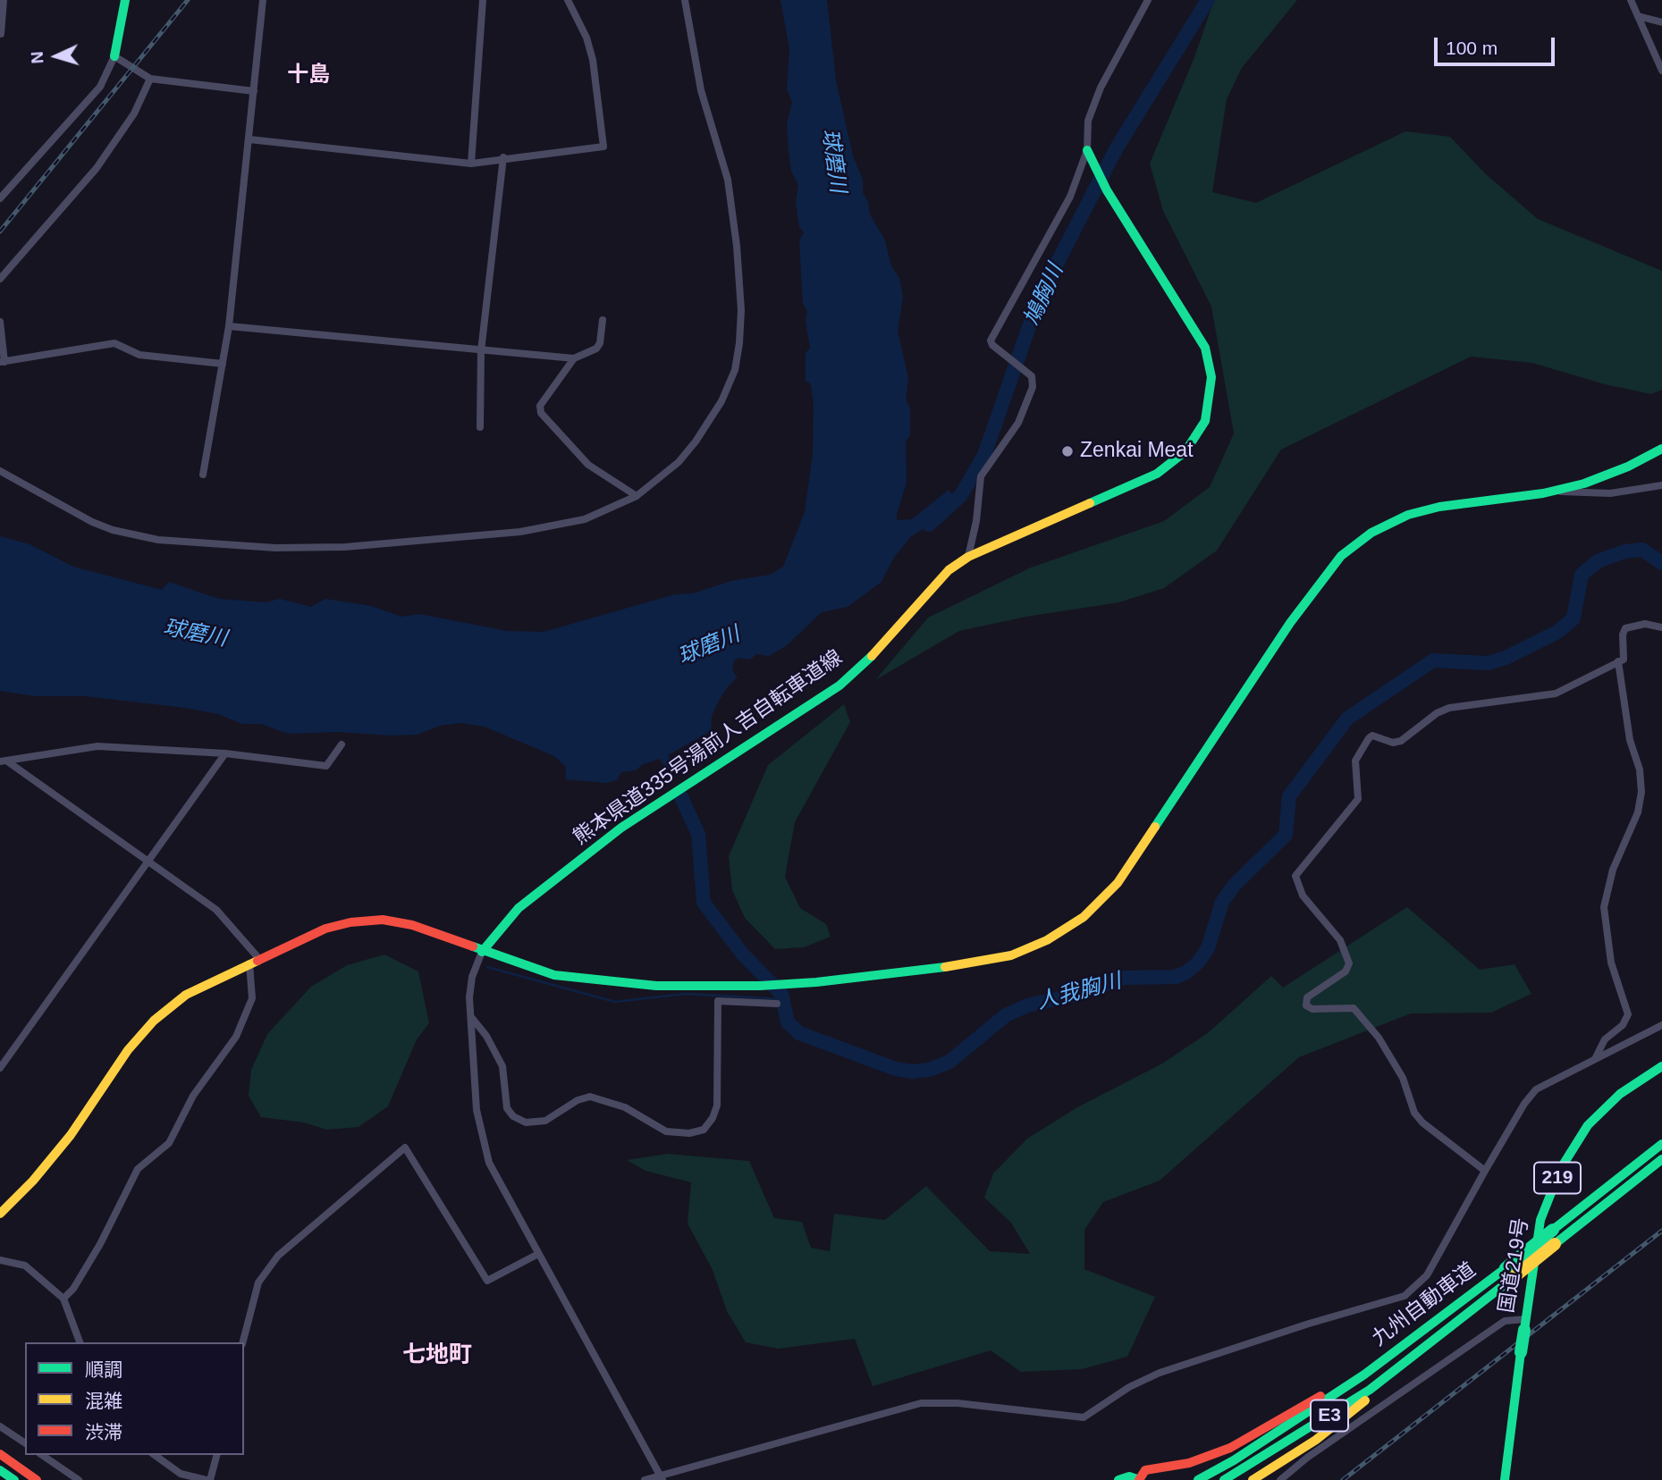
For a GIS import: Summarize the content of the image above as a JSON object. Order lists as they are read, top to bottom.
{
  "streets": {
    "main road": [
      "熊本県道335号湯前人吉自転車道線",
      "219",
      "国道219号",
      "九州自動車道",
      "E3"
    ]
  },
  "districts": ["十島", "七地町"],
  "water": ["球磨川", "鳩胸川", "人我胸川"],
  "places": ["Zenkai Meat"],
  "legend": ["順調", "混雑", "渋滞"],
  "scale_bar": "100 m",
  "north": "left"
}
